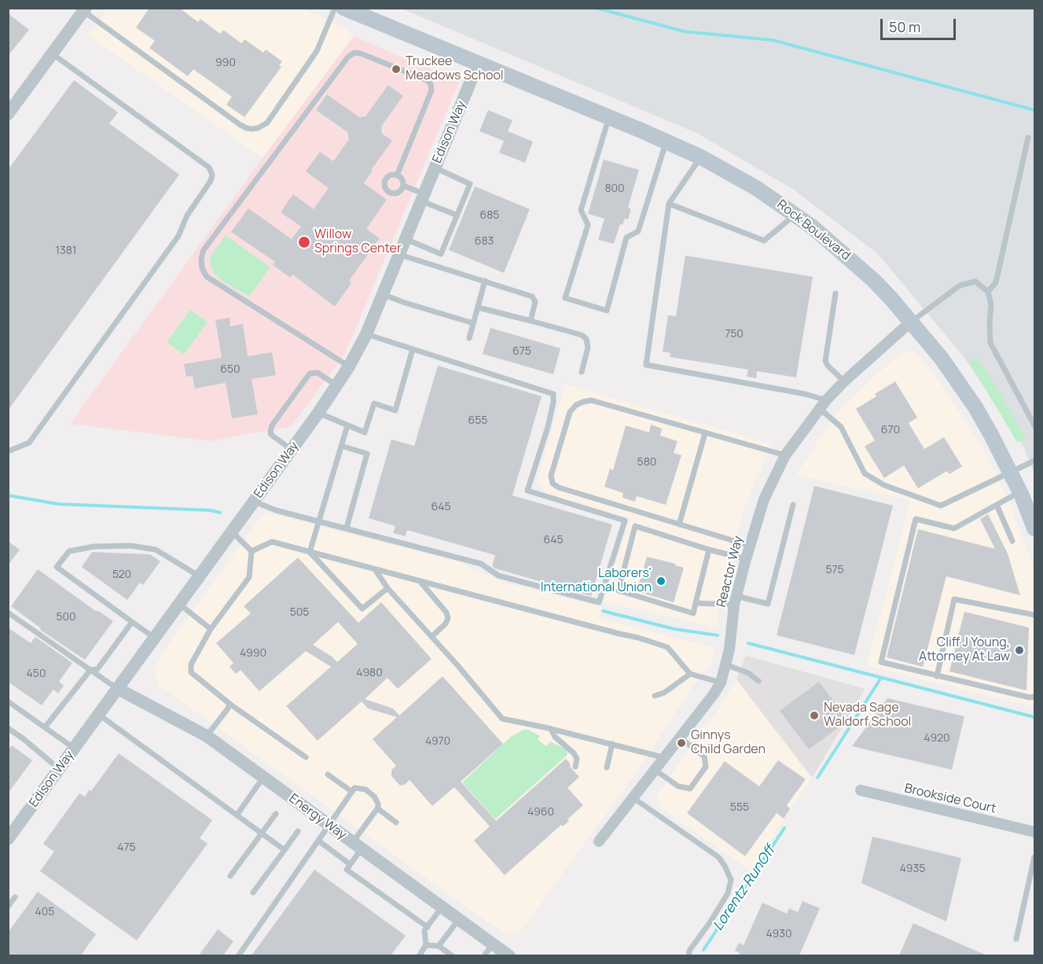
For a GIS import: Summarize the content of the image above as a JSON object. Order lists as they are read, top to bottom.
{
  "streets": {
    "main road": ["Rock Boulevard"],
    "street": [
      "Edison Way",
      "Reactor Way",
      "Brookside Court",
      "Energy Way"
    ]
  },
  "crossings": [
    ["Edison Way", "Rock Boulevard"],
    ["Edison Way", "Energy Way"],
    ["Rock Boulevard", "Reactor Way"]
  ],
  "water": ["Lorentz RunOff"],
  "places": [
    "Truckee Meadows School",
    "Willow Springs Center",
    "Laborers' International Union",
    "Cliff J Young, Attorney At Law",
    "Nevada Sage Waldorf School",
    "Ginnys Child Garden"
  ],
  "house_numbers": [
    "990",
    "800",
    "685",
    "683",
    "1381",
    "750",
    "675",
    "650",
    "655",
    "670",
    "580",
    "645",
    "645",
    "575",
    "520",
    "505",
    "500",
    "4990",
    "4980",
    "450",
    "4920",
    "4970",
    "555",
    "4960",
    "475",
    "4935",
    "405",
    "4930"
  ],
  "scale_bar": "50 m"
}
